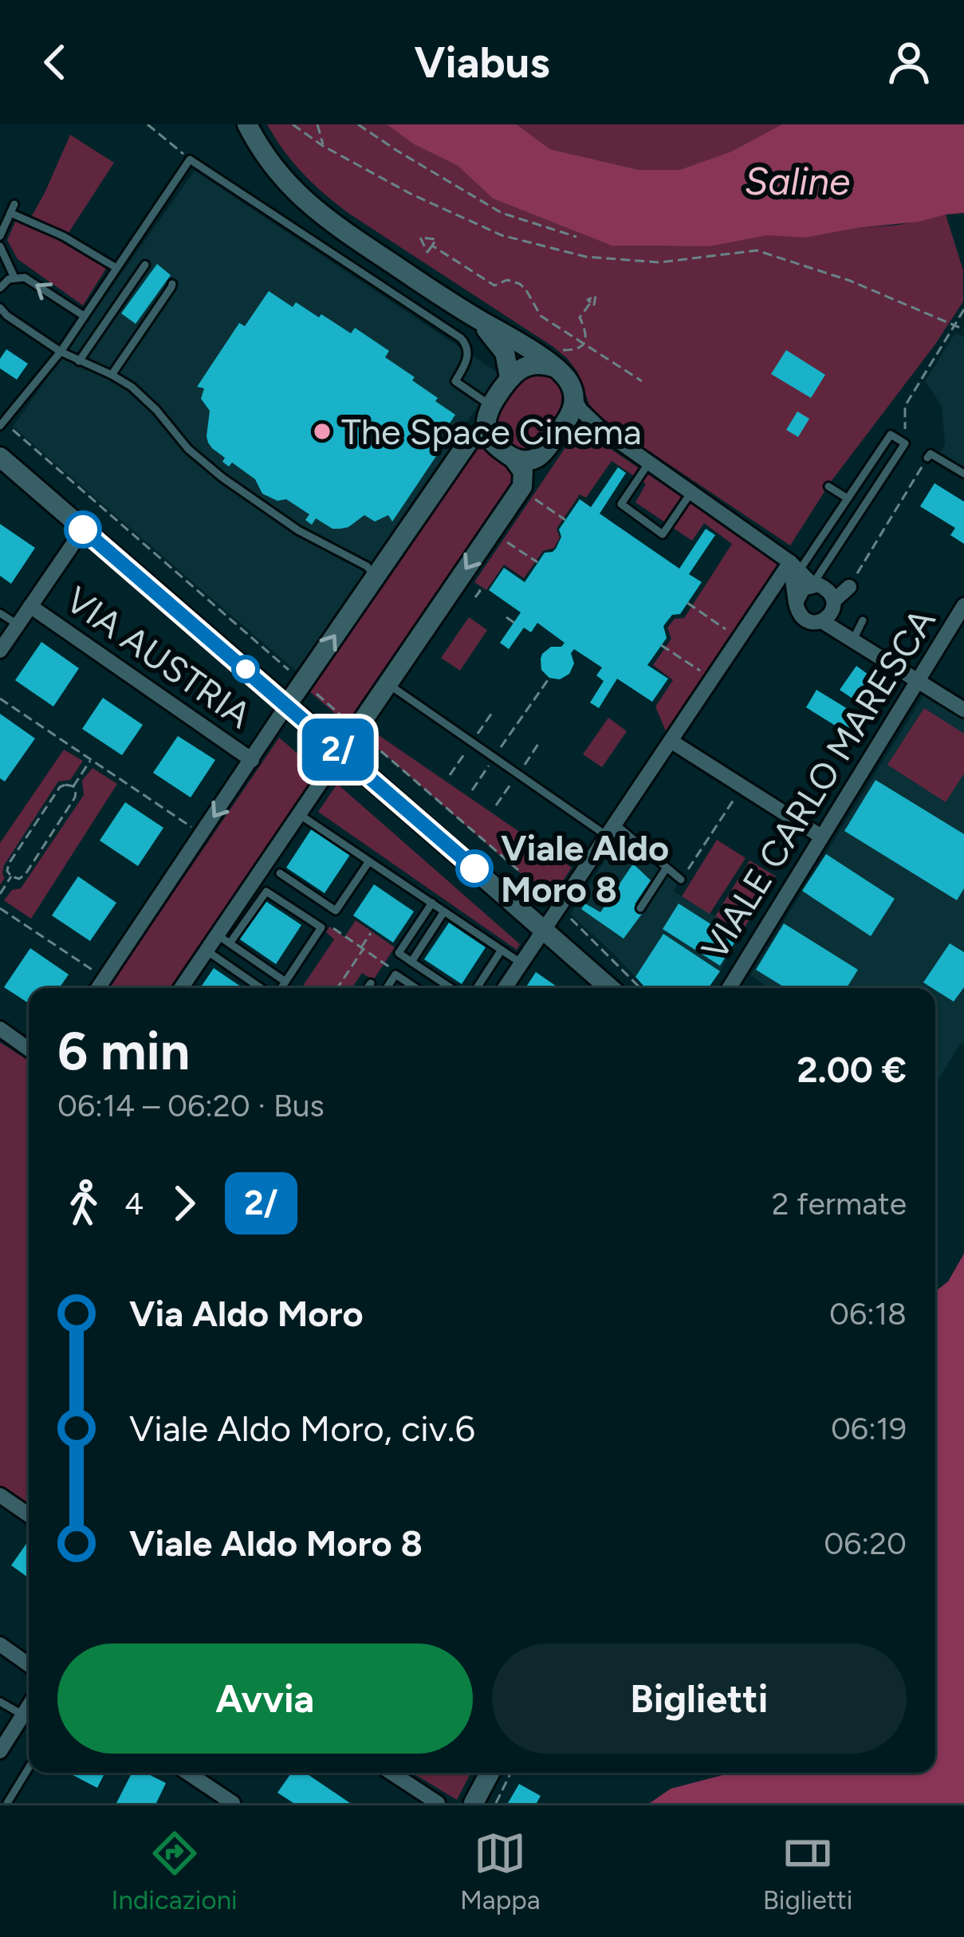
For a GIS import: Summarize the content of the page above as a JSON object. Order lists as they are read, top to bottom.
{
  "streets": {
    "street": ["VIA AUSTRIA", "VIALE CARLO MARESCA"]
  },
  "water": ["Saline"],
  "places": ["The Space Cinema", "Viale Aldo Moro 8"],
  "lines": ["bus line 2/"],
  "page": {
    "header": "Viabus",
    "on_map": "2/",
    "heading": ["6 min", "06:14 – 06:20 · Bus", "2.00 €"],
    "legs": ["4", "2/", "2 fermate"],
    "list": [
      {
        "name": "Via Aldo Moro",
        "value": "06:18"
      },
      {
        "name": "Viale Aldo Moro, civ.6",
        "value": "06:19"
      },
      {
        "name": "Viale Aldo Moro 8",
        "value": "06:20"
      }
    ],
    "buttons": ["Avvia", "Biglietti"],
    "tabs": ["Indicazioni", "Mappa", "Biglietti"]
  }
}
